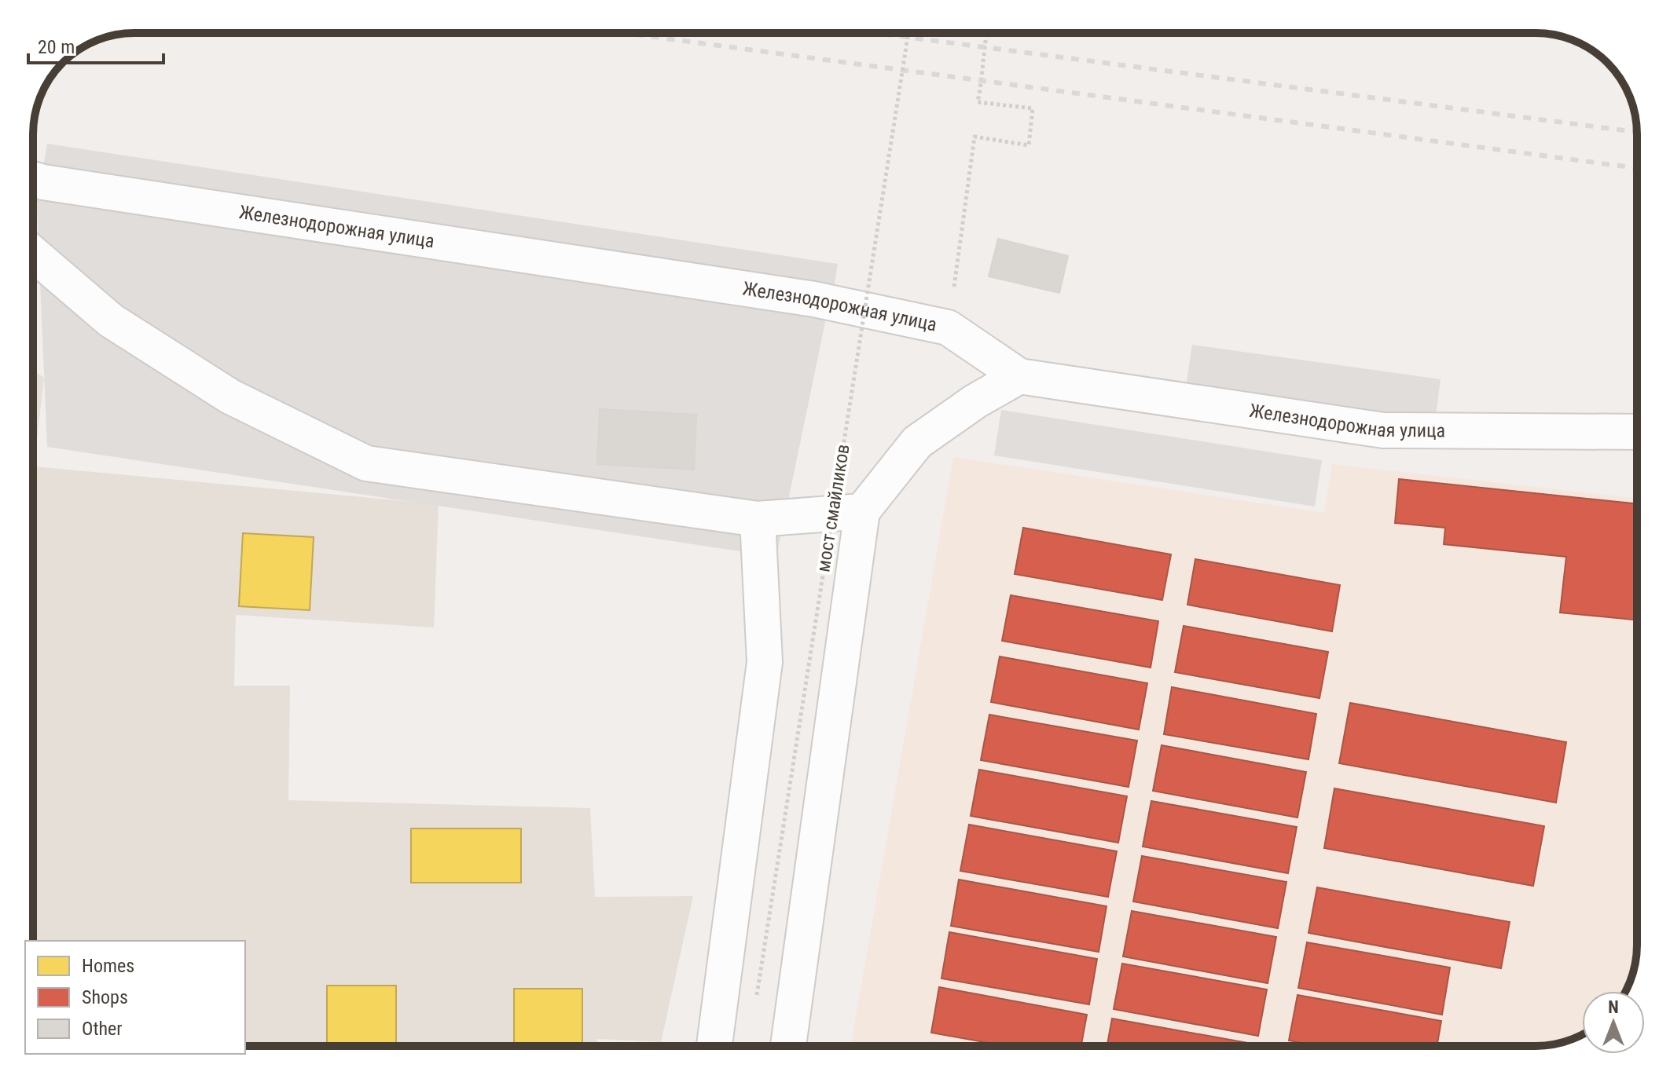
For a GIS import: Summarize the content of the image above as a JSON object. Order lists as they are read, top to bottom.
{
  "streets": {
    "street": ["Железнодорожная улица"],
    "path": ["мост смайликов"]
  },
  "legend": ["Homes", "Shops", "Other"],
  "scale_bar": "20 m",
  "north": "top"
}
